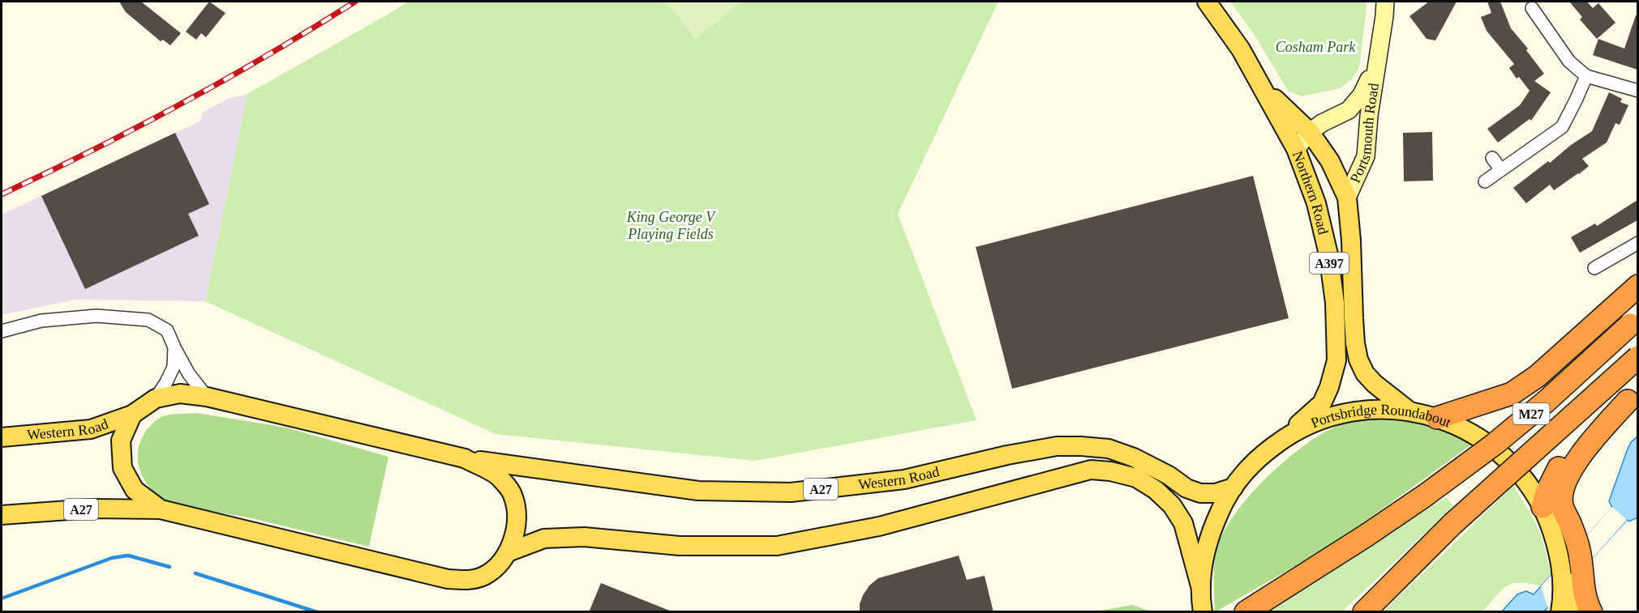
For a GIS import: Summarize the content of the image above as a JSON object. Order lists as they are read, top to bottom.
{
  "streets": {
    "highway": ["M27"],
    "main road": [
      "Northern Road",
      "A397",
      "Portsbridge Roundabout",
      "Western Road",
      "A27"
    ],
    "street": ["Portsmouth Road"]
  },
  "crossings": [
    ["Portsmouth Road", "Northern Road"],
    ["Northern Road", "Portsbridge Roundabout"],
    ["Portsbridge Roundabout", "Western Road"]
  ],
  "parks": ["Cosham Park", "King George V Playing Fields"]
}
